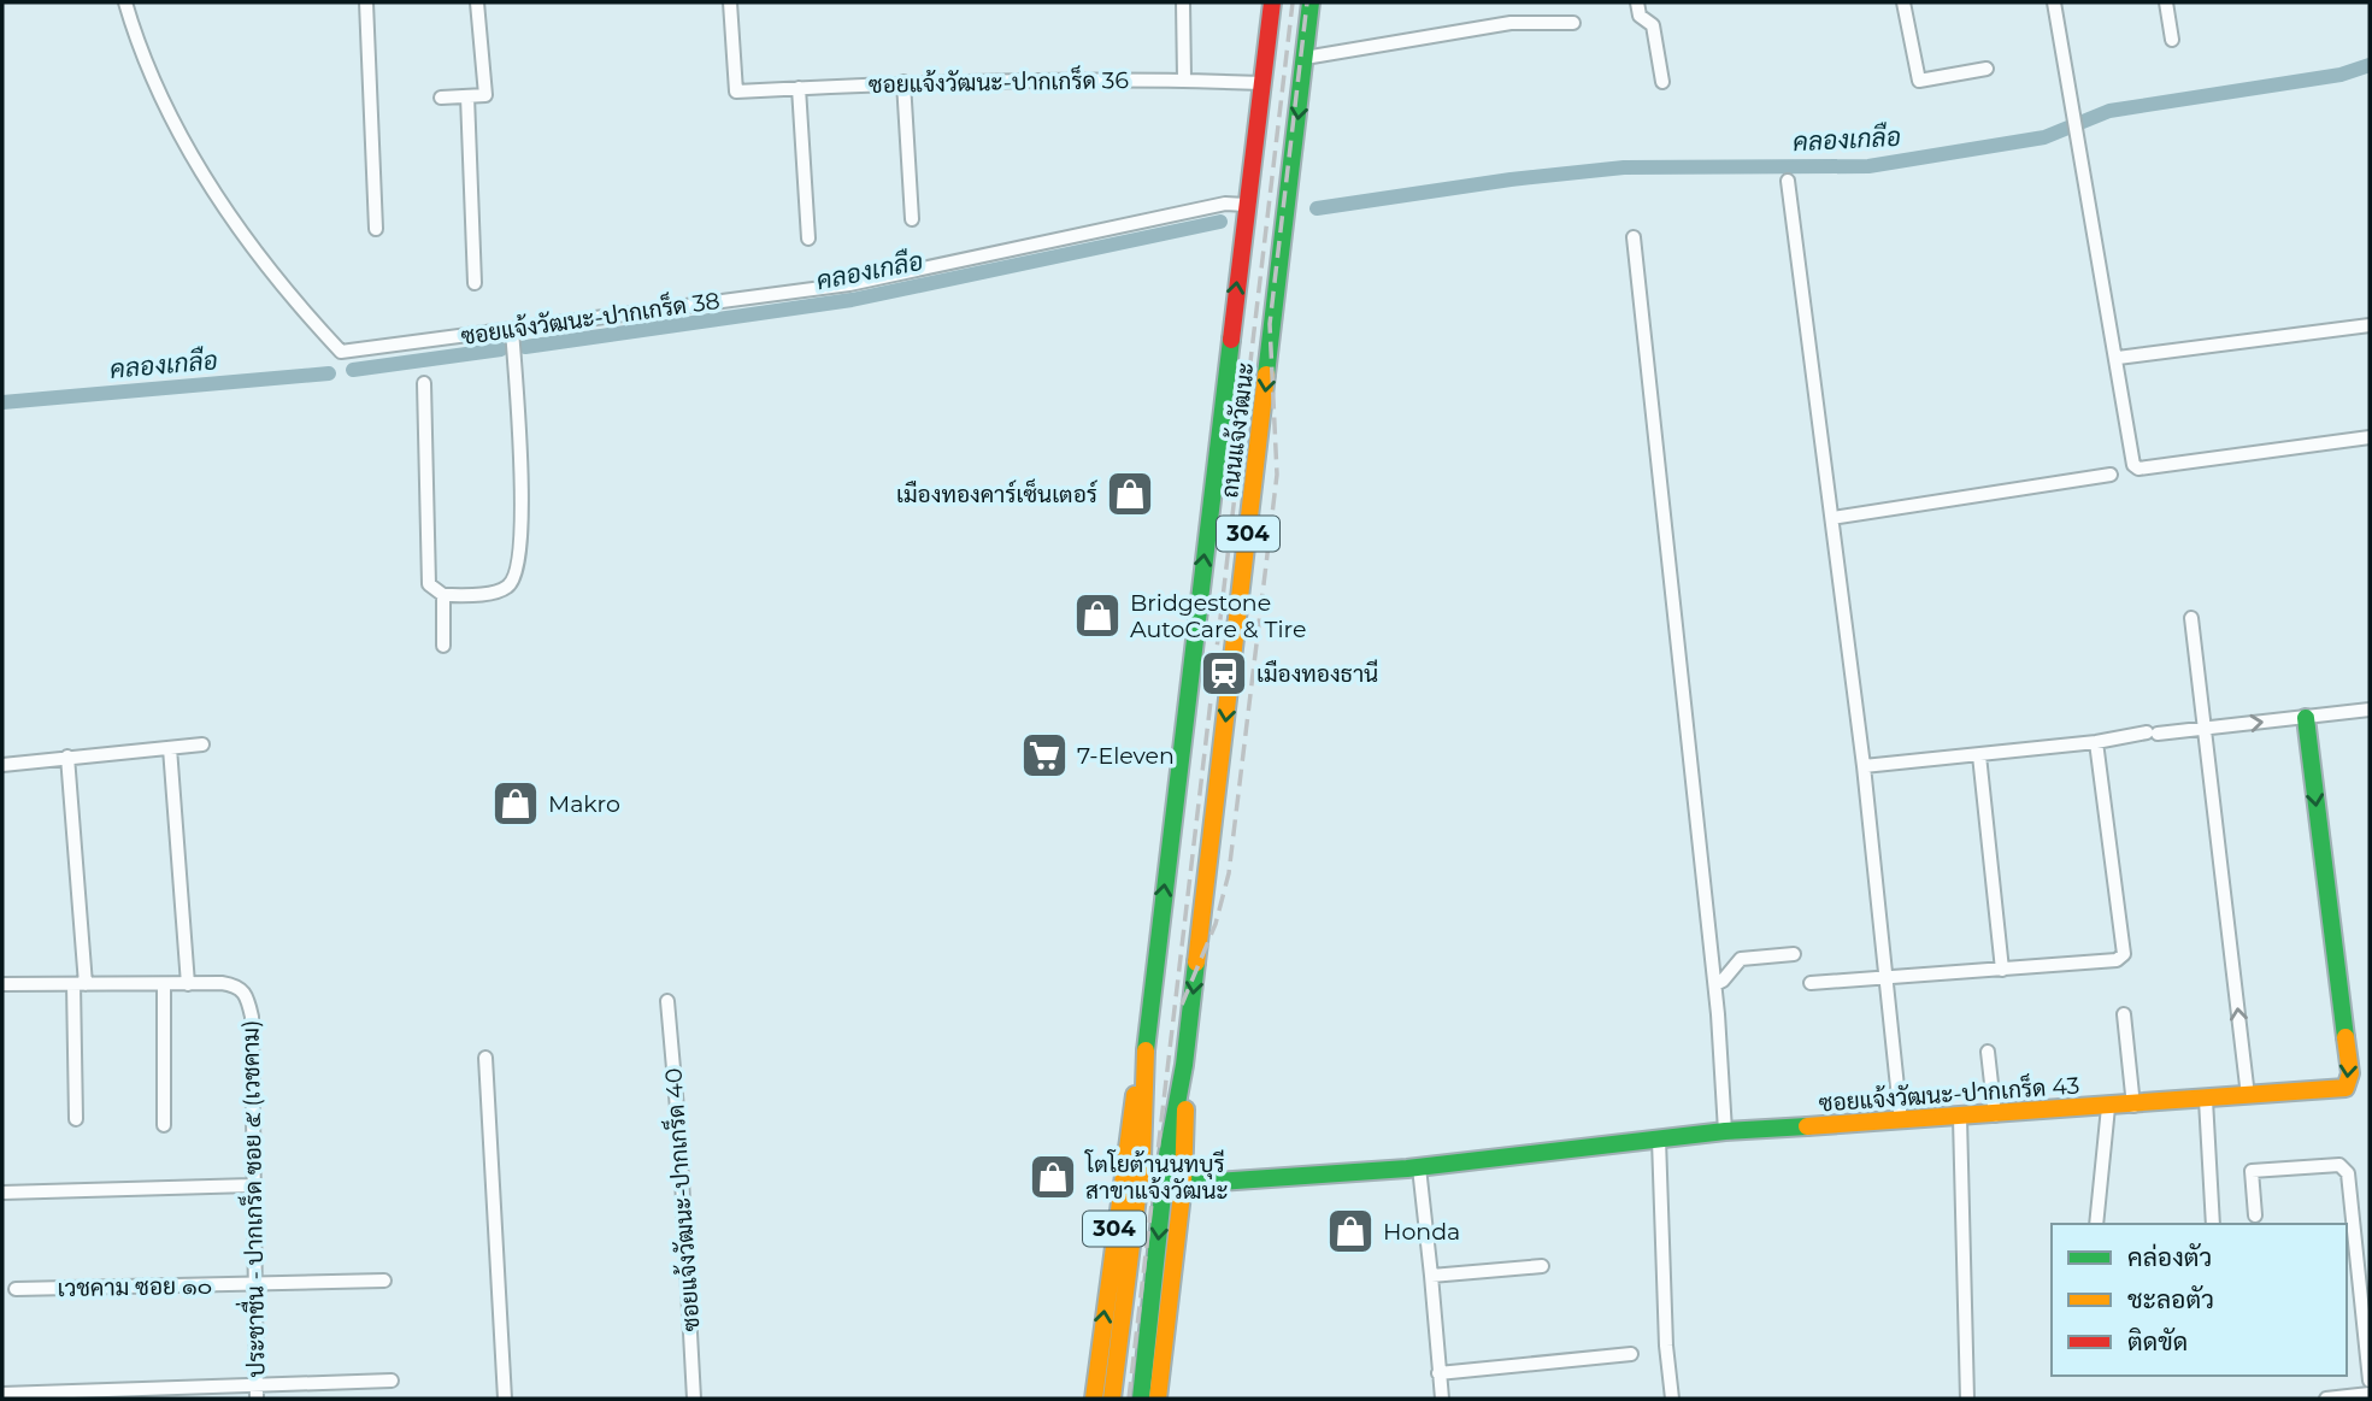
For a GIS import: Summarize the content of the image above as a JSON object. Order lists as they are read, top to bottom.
{
  "streets": {
    "main road": ["ถนนแจ้งวัฒนะ", "304", "ซอยแจ้งวัฒนะ-ปากเกร็ด 43"],
    "street": [
      "ซอยแจ้งวัฒนะ-ปากเกร็ด 36",
      "ซอยแจ้งวัฒนะ-ปากเกร็ด 38",
      "ประชาชื่น - ปากเกร็ด ซอย ๕ (เวชคาม)",
      "ซอยแจ้งวัฒนะ-ปากเกร็ด 40",
      "เวชคาม ซอย ๑๐"
    ]
  },
  "crossings": [
    ["ซอยแจ้งวัฒนะ-ปากเกร็ด 36", "ถนนแจ้งวัฒนะ"],
    ["ซอยแจ้งวัฒนะ-ปากเกร็ด 38", "ถนนแจ้งวัฒนะ"],
    ["ถนนแจ้งวัฒนะ", "ซอยแจ้งวัฒนะ-ปากเกร็ด 43"],
    ["ประชาชื่น - ปากเกร็ด ซอย ๕ (เวชคาม)", "เวชคาม ซอย ๑๐"]
  ],
  "water": ["คลองเกลือ"],
  "places": {
    "shop": [
      "เมืองทองคาร์เซ็นเตอร์",
      "Bridgestone AutoCare & Tire",
      "Makro",
      "โตโยต้านนทบุรี สาขาแจ้งวัฒนะ",
      "Honda"
    ],
    "station": ["เมืองทองธานี"],
    "supermarket": ["7-Eleven"]
  },
  "legend": ["คล่องตัว", "ชะลอตัว", "ติดขัด"]
}
